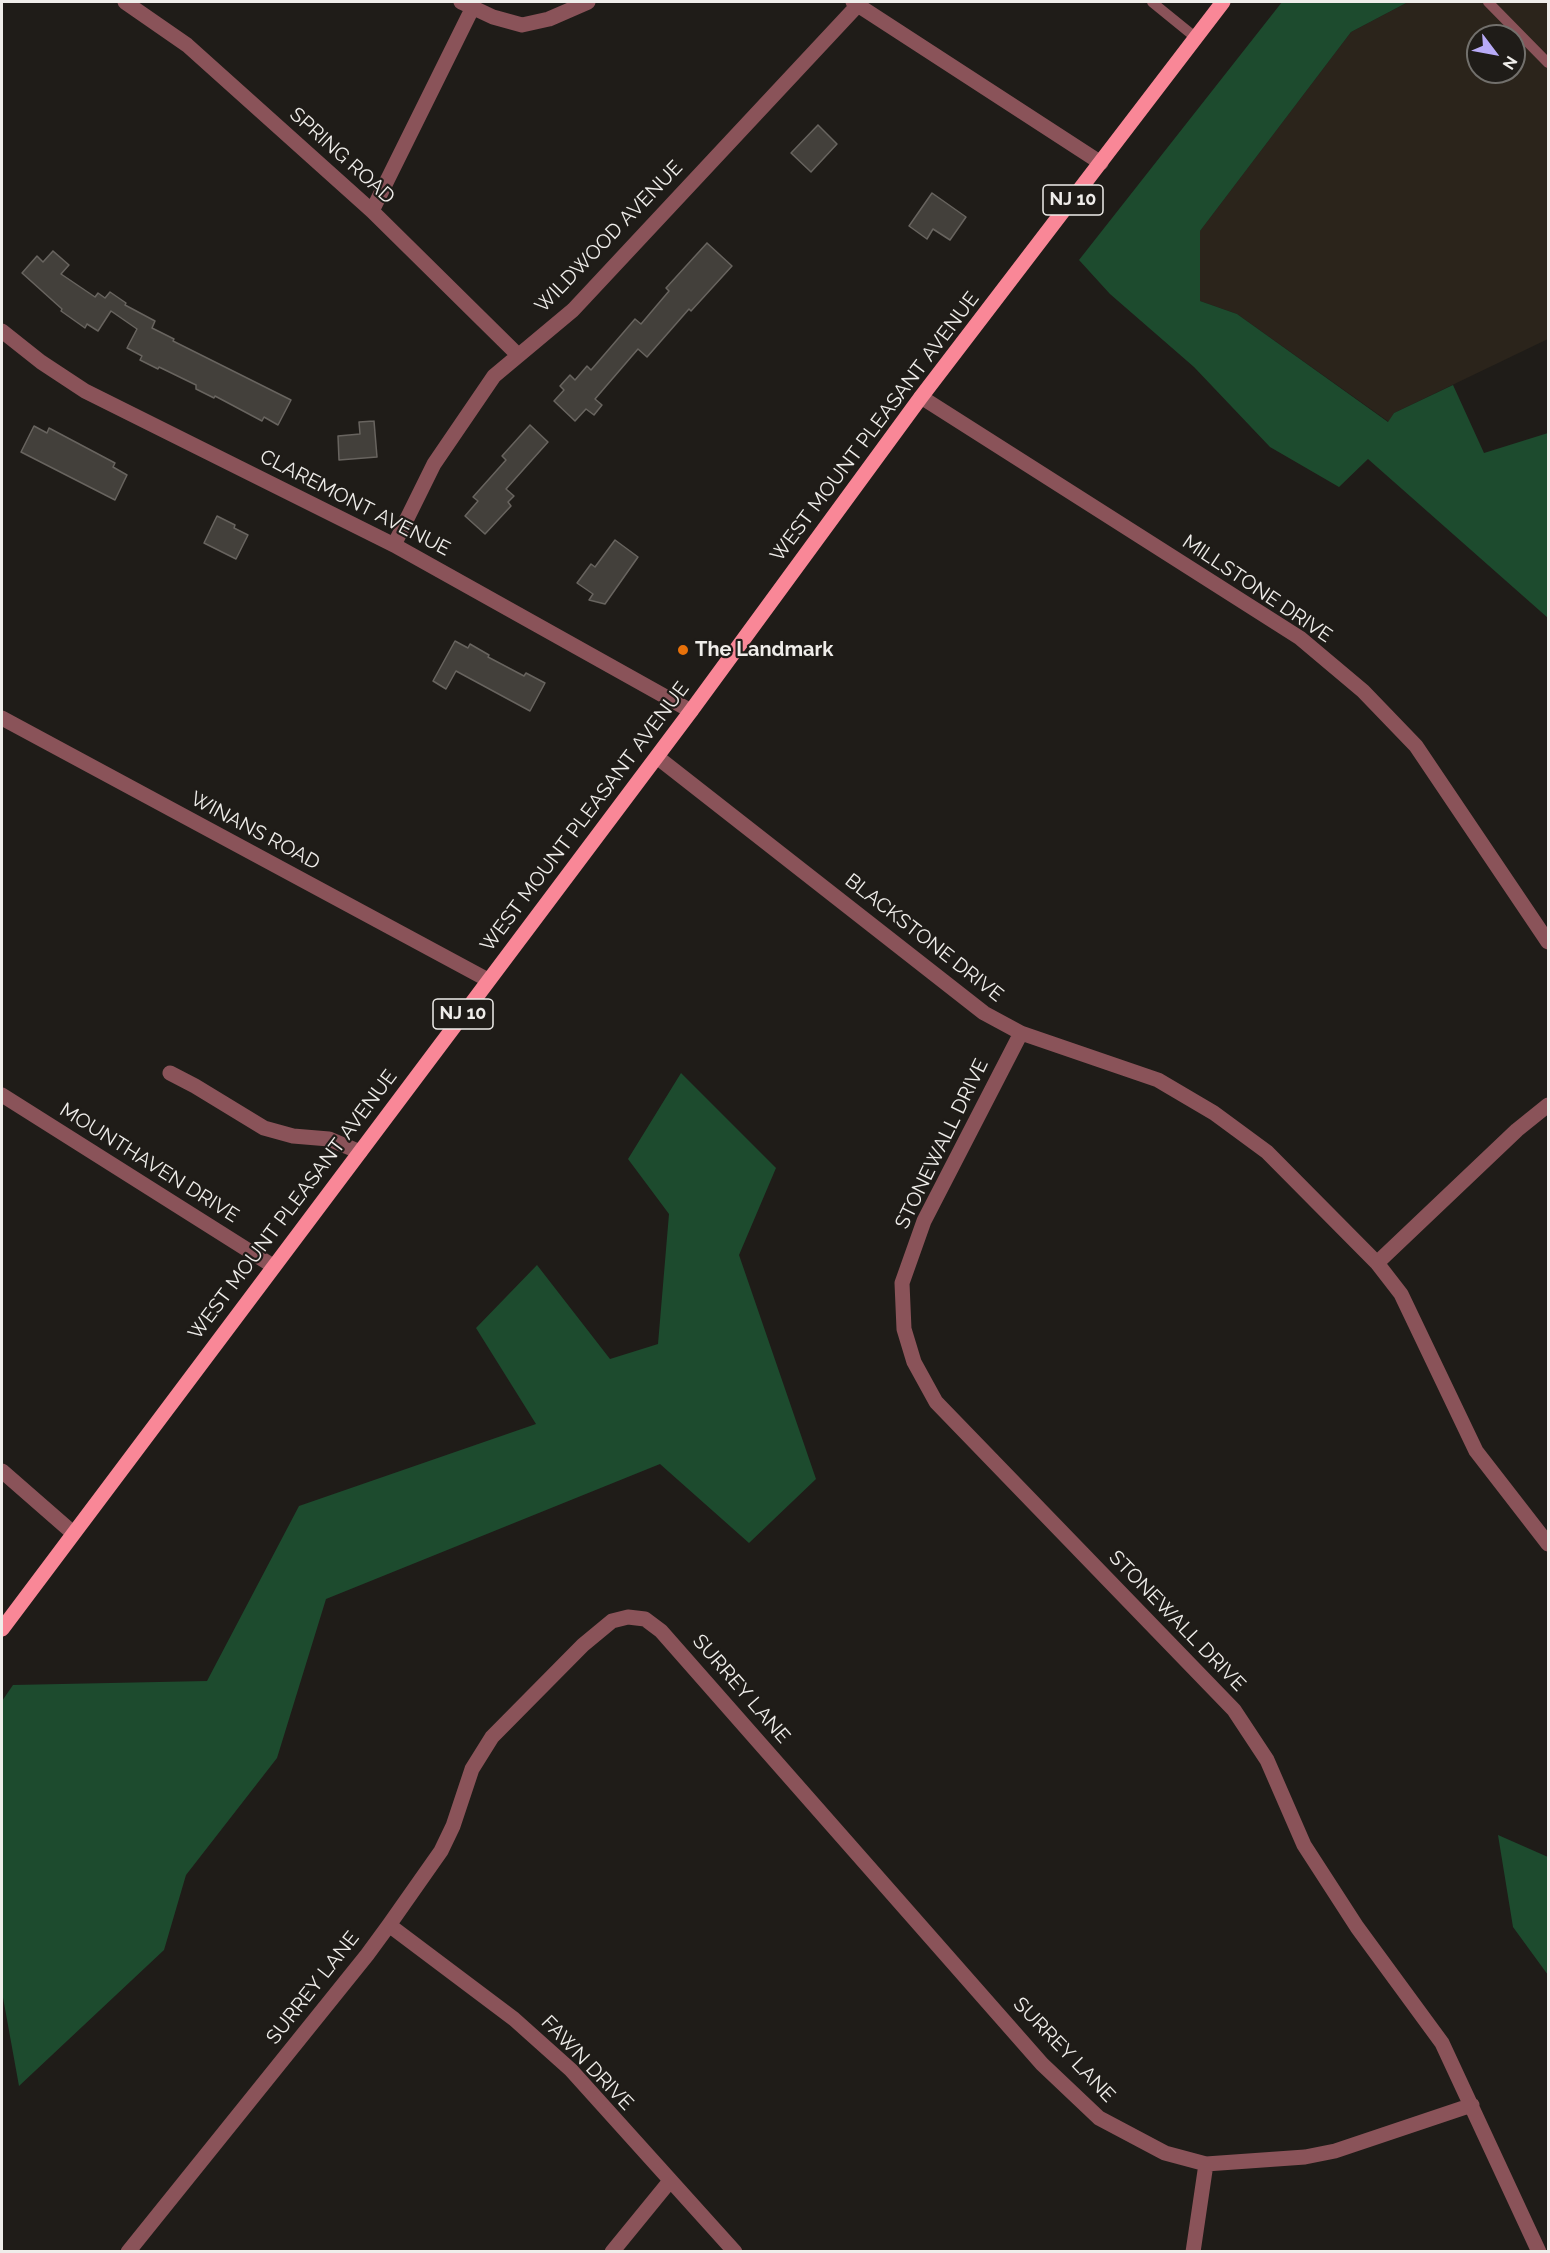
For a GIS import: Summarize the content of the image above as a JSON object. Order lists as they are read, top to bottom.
{
  "streets": {
    "main road": ["NJ 10", "WEST MOUNT PLEASANT AVENUE"],
    "street": [
      "SPRING ROAD",
      "WILDWOOD AVENUE",
      "CLAREMONT AVENUE",
      "MILLSTONE DRIVE",
      "WINANS ROAD",
      "BLACKSTONE DRIVE",
      "STONEWALL DRIVE",
      "MOUNTHAVEN DRIVE",
      "SURREY LANE",
      "FAWN DRIVE"
    ]
  },
  "crossings": [
    ["SPRING ROAD", "WILDWOOD AVENUE"],
    ["WILDWOOD AVENUE", "CLAREMONT AVENUE"],
    ["WEST MOUNT PLEASANT AVENUE", "CLAREMONT AVENUE"],
    ["WEST MOUNT PLEASANT AVENUE", "MILLSTONE DRIVE"],
    ["WEST MOUNT PLEASANT AVENUE", "WINANS ROAD"],
    ["WEST MOUNT PLEASANT AVENUE", "BLACKSTONE DRIVE"],
    ["WEST MOUNT PLEASANT AVENUE", "MOUNTHAVEN DRIVE"],
    ["BLACKSTONE DRIVE", "STONEWALL DRIVE"],
    ["STONEWALL DRIVE", "SURREY LANE"],
    ["SURREY LANE", "FAWN DRIVE"]
  ],
  "places": ["The Landmark"],
  "north": "bottom right"
}
